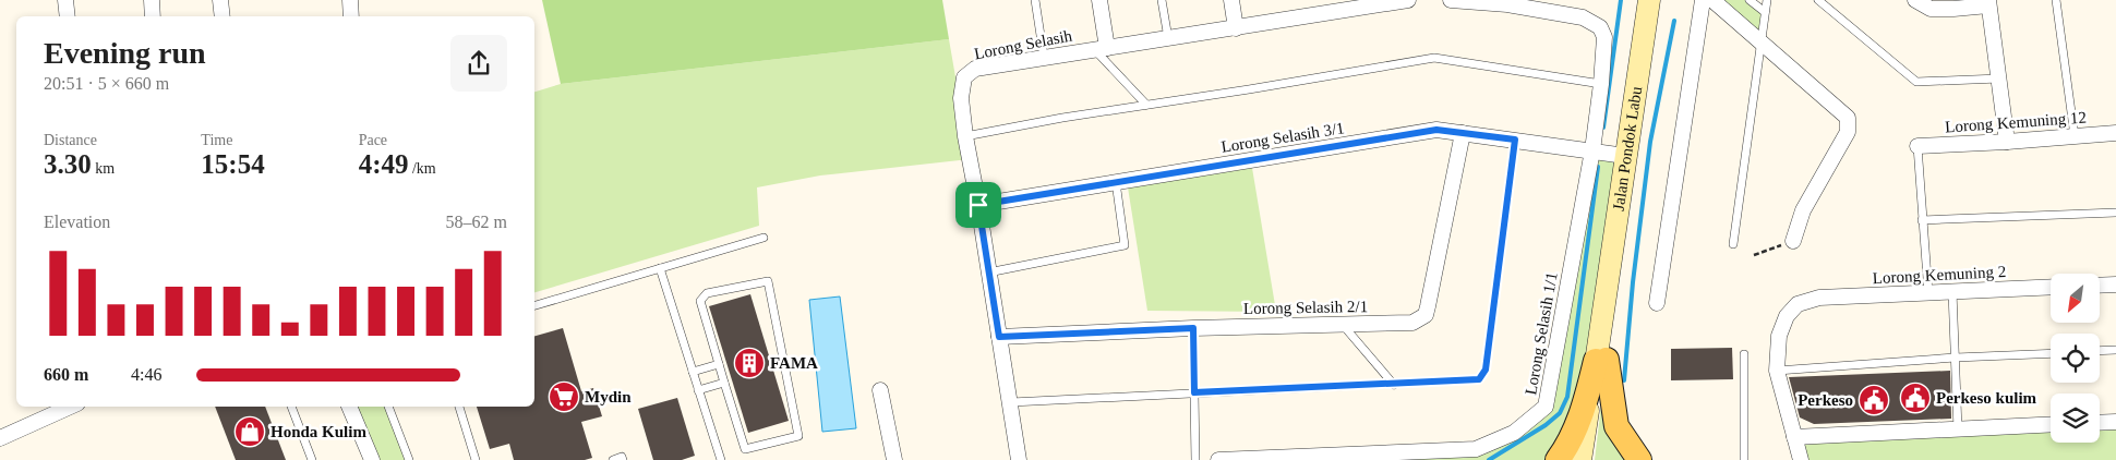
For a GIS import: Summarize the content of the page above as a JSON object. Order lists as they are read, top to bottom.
{
  "streets": {
    "main road": ["Jalan Pondok Labu"],
    "street": [
      "Lorong Selasih",
      "Lorong Kemuning 12",
      "Lorong Selasih 3/1",
      "Lorong Kemuning 2",
      "Lorong Selasih 2/1",
      "Lorong Selasih 1/1"
    ]
  },
  "crossings": [
    ["Lorong Selasih", "Lorong Selasih 3/1"],
    ["Lorong Selasih", "Lorong Selasih 2/1"],
    ["Lorong Selasih 3/1", "Jalan Pondok Labu"],
    ["Lorong Selasih 3/1", "Lorong Selasih 2/1"],
    ["Lorong Selasih 3/1", "Lorong Selasih 1/1"]
  ],
  "places": {
    "building": ["FAMA"],
    "supermarket": ["Mydin"],
    "public building": ["Perkeso kulim", "Perkeso"],
    "shop": ["Honda Kulim"]
  },
  "north": "bottom left",
  "page": {
    "heading": ["Evening run", "20:51 · 5 × 660 m"],
    "stats": [
      ["Distance", "3.30 km"],
      ["Time", "15:54"],
      ["Pace", "4:49 /km"]
    ],
    "chart": ["Elevation", "58–62 m"],
    "list": [
      {
        "name": "660 m",
        "note": "4:46"
      }
    ]
  }
}
